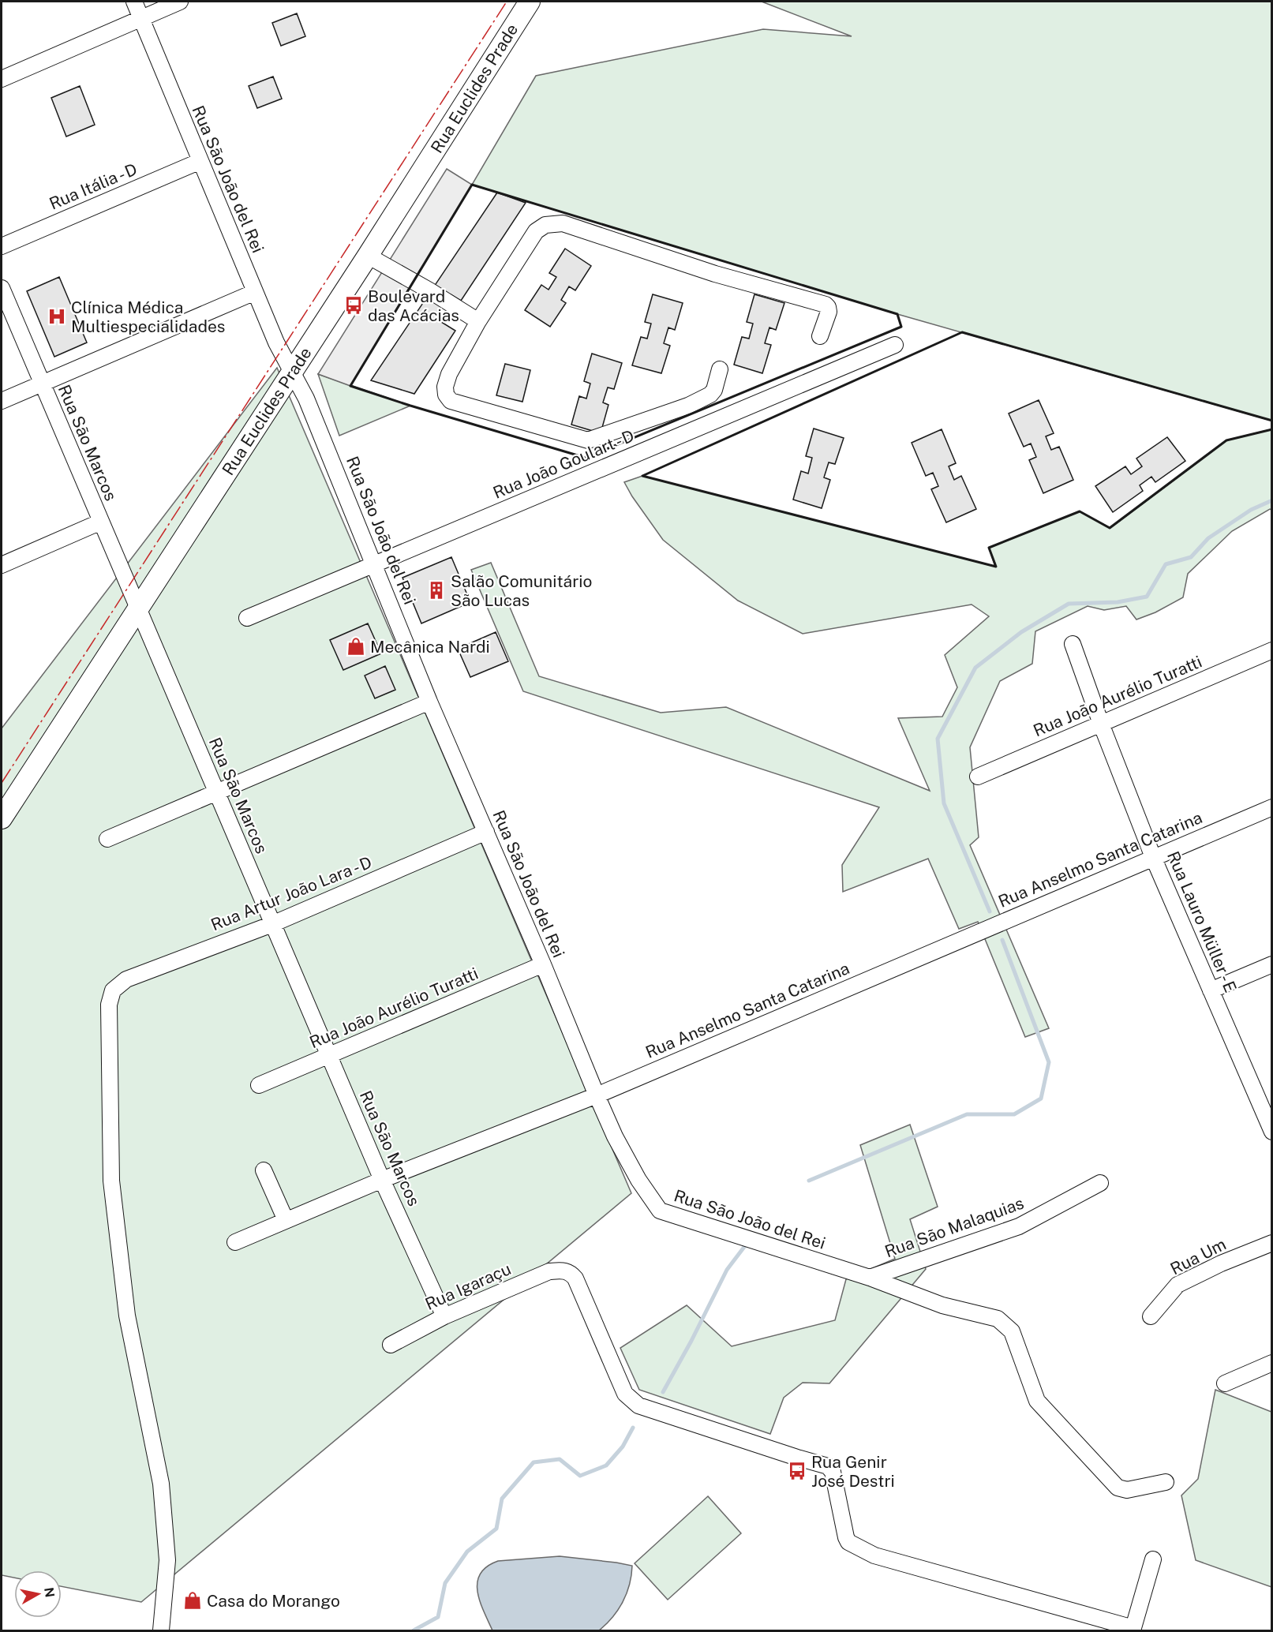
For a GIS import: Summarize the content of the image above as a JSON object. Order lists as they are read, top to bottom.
{
  "streets": {
    "main road": ["Rua Euclides Prade"],
    "street": [
      "Rua São João del Rei",
      "Rua Itália - D",
      "Rua São Marcos",
      "Rua João Goulart - D",
      "Rua João Aurélio Turatti",
      "Rua Anselmo Santa Catarina",
      "Rua Artur João Lara - D",
      "Rua Lauro Müller - E",
      "Rua São Malaquias",
      "Rua Um",
      "Rua Igaraçu"
    ]
  },
  "crossings": [
    ["Rua Euclides Prade", "Rua São João del Rei"],
    ["Rua Euclides Prade", "Rua São Marcos"],
    ["Rua São João del Rei", "Rua Itália - D"],
    ["Rua São João del Rei", "Rua João Goulart - D"],
    ["Rua São João del Rei", "Rua João Aurélio Turatti"],
    ["Rua São João del Rei", "Rua Anselmo Santa Catarina"],
    ["Rua São João del Rei", "Rua Artur João Lara - D"],
    ["Rua São João del Rei", "Rua São Malaquias"],
    ["Rua São Marcos", "Rua João Aurélio Turatti"],
    ["Rua São Marcos", "Rua Anselmo Santa Catarina"],
    ["Rua São Marcos", "Rua Artur João Lara - D"],
    ["Rua São Marcos", "Rua Igaraçu"],
    ["Rua João Aurélio Turatti", "Rua Lauro Müller - E"],
    ["Rua Anselmo Santa Catarina", "Rua Lauro Müller - E"]
  ],
  "places": {
    "bus stop": ["Boulevard das Acácias", "Rua Genir José Destri"],
    "hospital": ["Clínica Médica Multiespecialidades"],
    "building": ["Salão Comunitário São Lucas"],
    "shop": ["Mecânica Nardi", "Casa do Morango"]
  },
  "north": "right"
}
